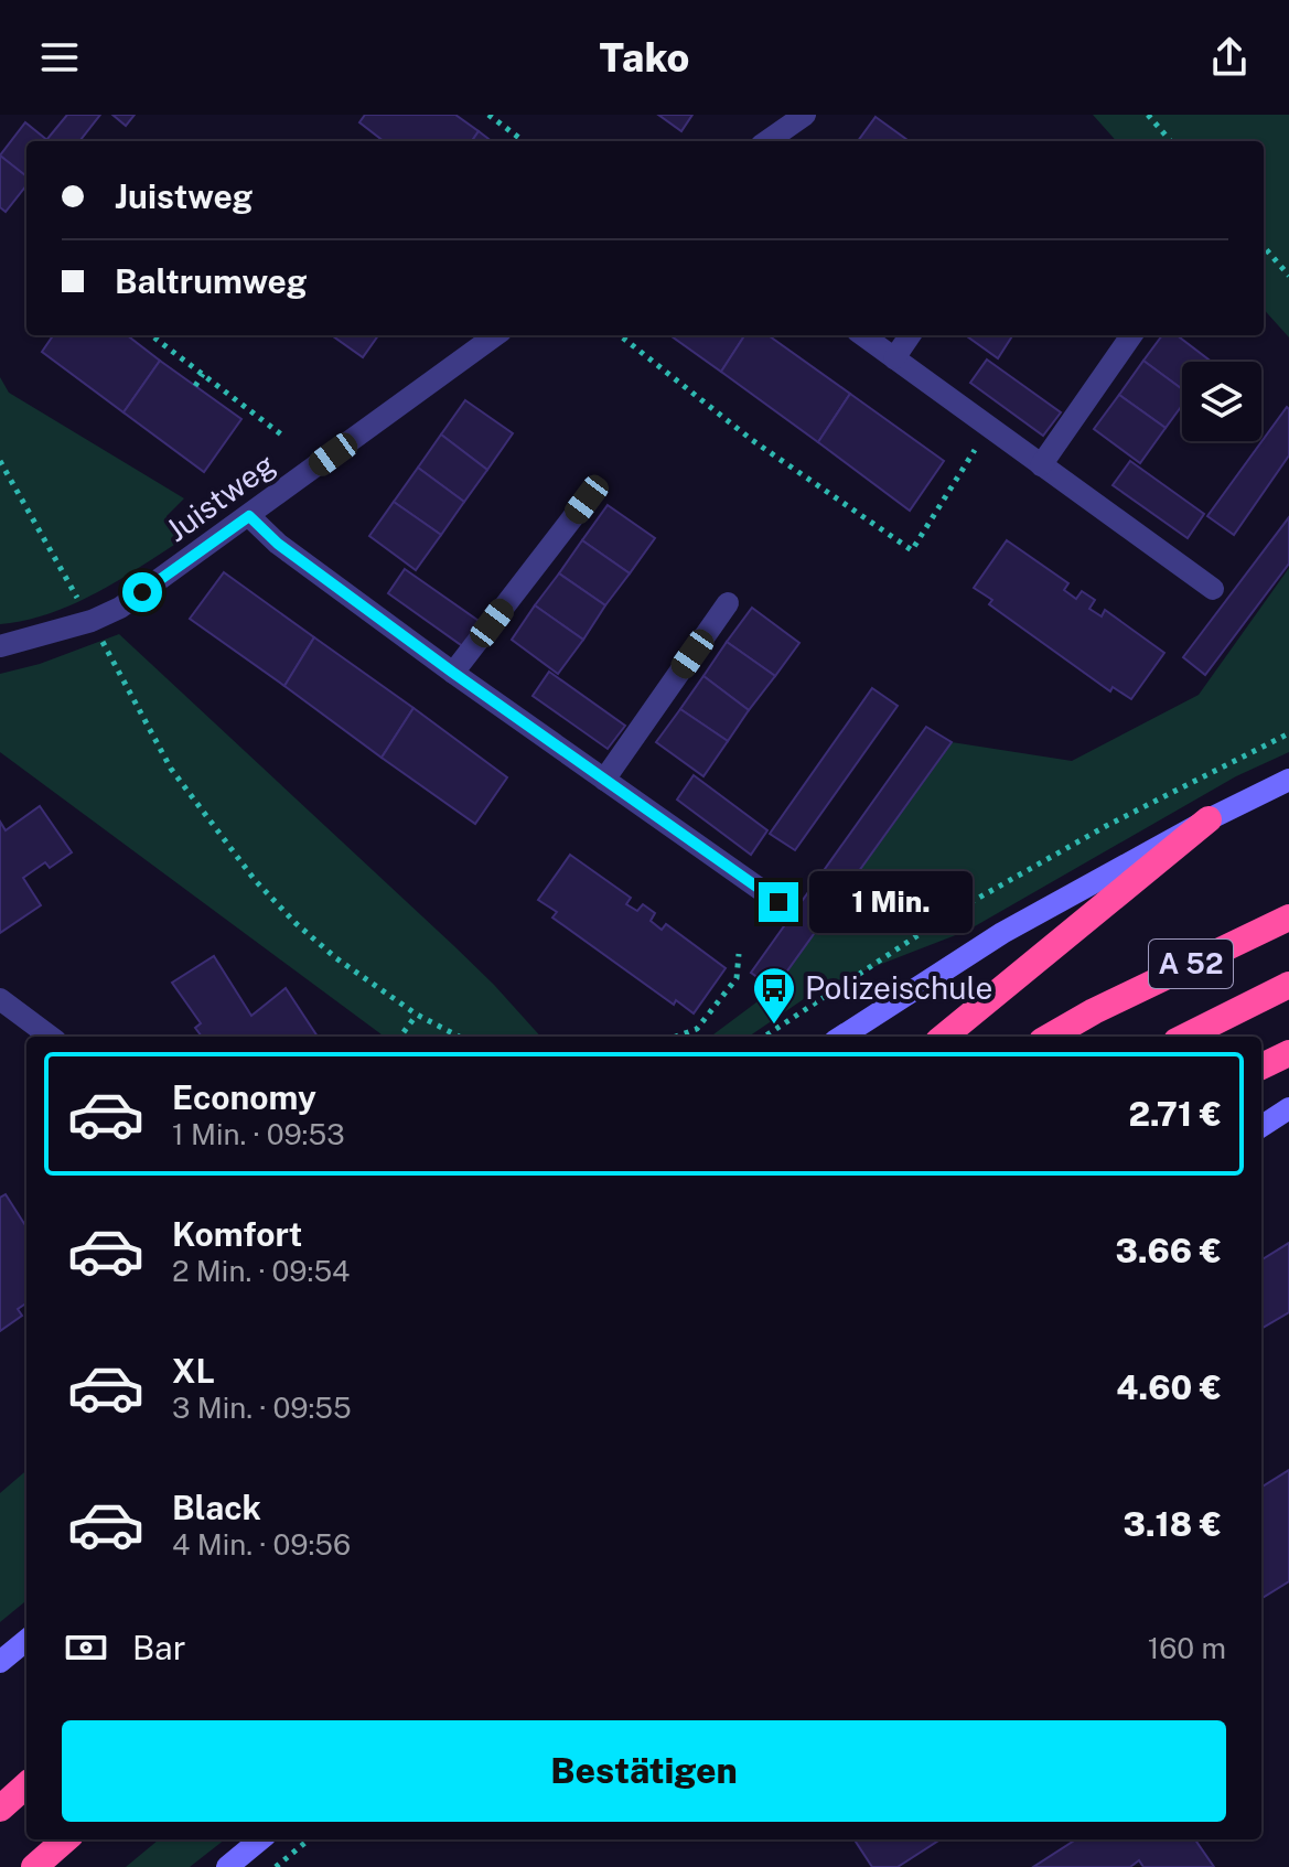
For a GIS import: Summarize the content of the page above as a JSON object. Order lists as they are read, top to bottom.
{
  "streets": {
    "highway": ["A 52"],
    "street": ["Juistweg"]
  },
  "places": {
    "bus stop": ["Polizeischule"]
  },
  "page": {
    "header": "Tako",
    "banner": ["Juistweg", "Baltrumweg"],
    "bubble": "1 Min.",
    "list": [
      {
        "name": "Economy",
        "note": "1 Min. · 09:53",
        "value": "2.71 €"
      },
      {
        "name": "Komfort",
        "note": "2 Min. · 09:54",
        "value": "3.66 €"
      },
      {
        "name": "XL",
        "note": "3 Min. · 09:55",
        "value": "4.60 €"
      },
      {
        "name": "Black",
        "note": "4 Min. · 09:56",
        "value": "3.18 €"
      }
    ],
    "pay": ["Bar", "160 m"],
    "buttons": "Bestätigen"
  }
}
